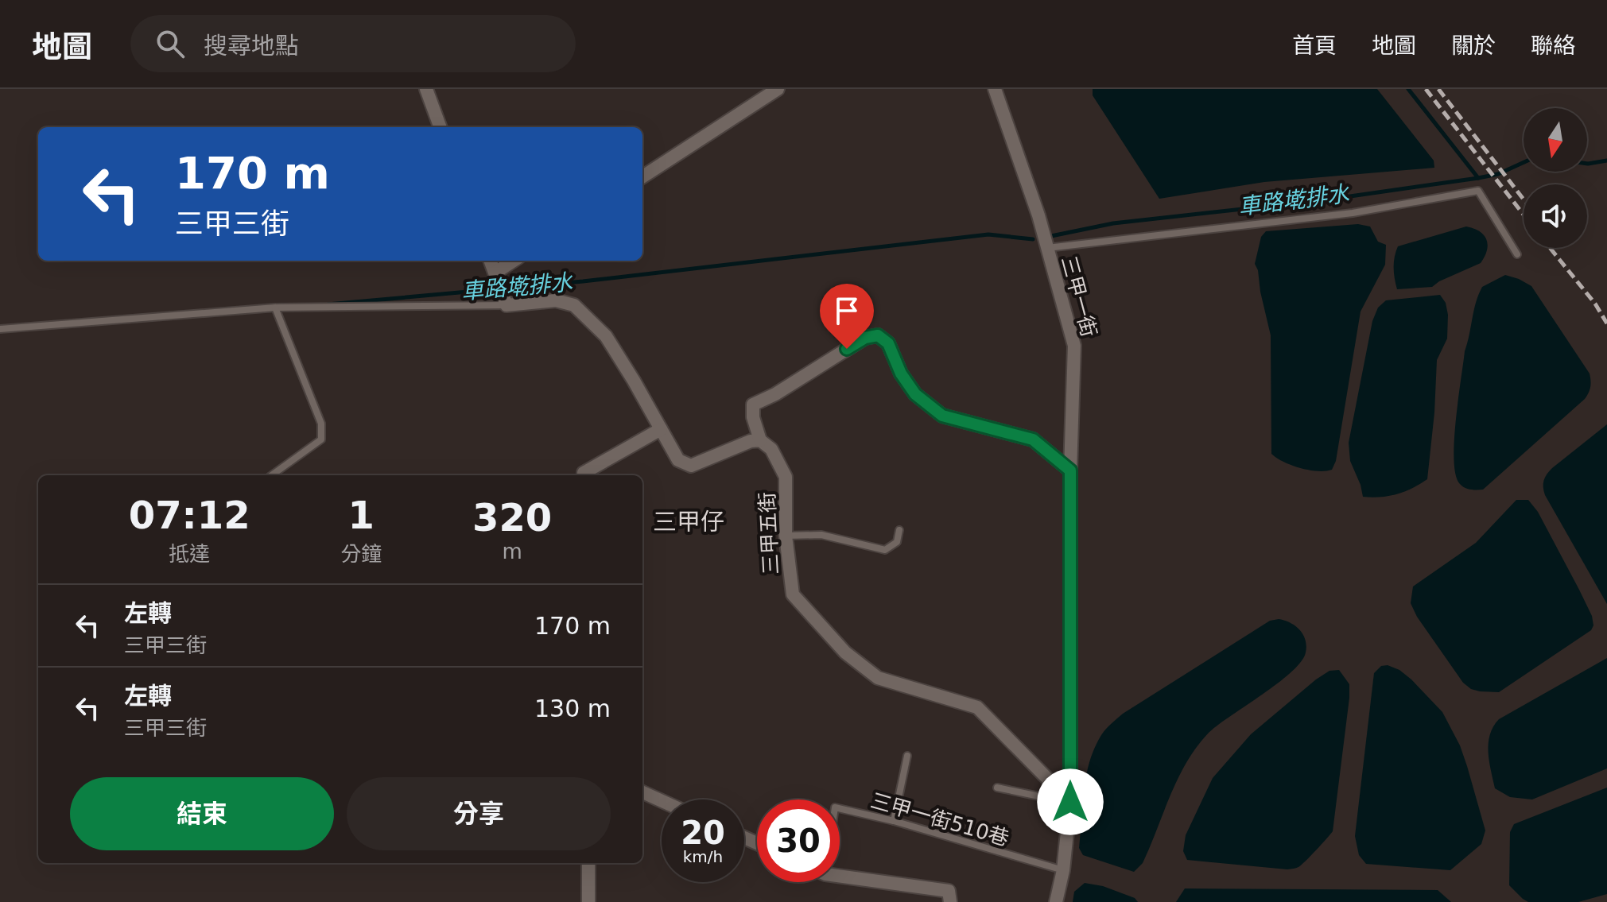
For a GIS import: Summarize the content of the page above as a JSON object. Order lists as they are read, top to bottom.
{
  "streets": {
    "street": ["三甲一街", "三甲五街"],
    "lane": ["三甲一街510巷"]
  },
  "crossings": [
    ["三甲一街", "三甲五街"],
    ["三甲一街", "三甲一街510巷"]
  ],
  "districts": ["三甲仔"],
  "water": ["車路墘排水"],
  "north": "bottom",
  "page": {
    "header": "地圖",
    "search": "搜尋地點",
    "nav": [
      "首頁",
      "地圖",
      "關於",
      "聯絡"
    ],
    "turn": ["170 m", "三甲三街"],
    "eta": [
      "07:12",
      "抵達",
      "1",
      "分鐘",
      "320",
      "m"
    ],
    "list": [
      {
        "name": "左轉",
        "note": "三甲三街",
        "value": "170 m"
      },
      {
        "name": "左轉",
        "note": "三甲三街",
        "value": "130 m"
      }
    ],
    "buttons": ["結束", "分享"],
    "speed": "20 km/h",
    "limit": "30"
  }
}
